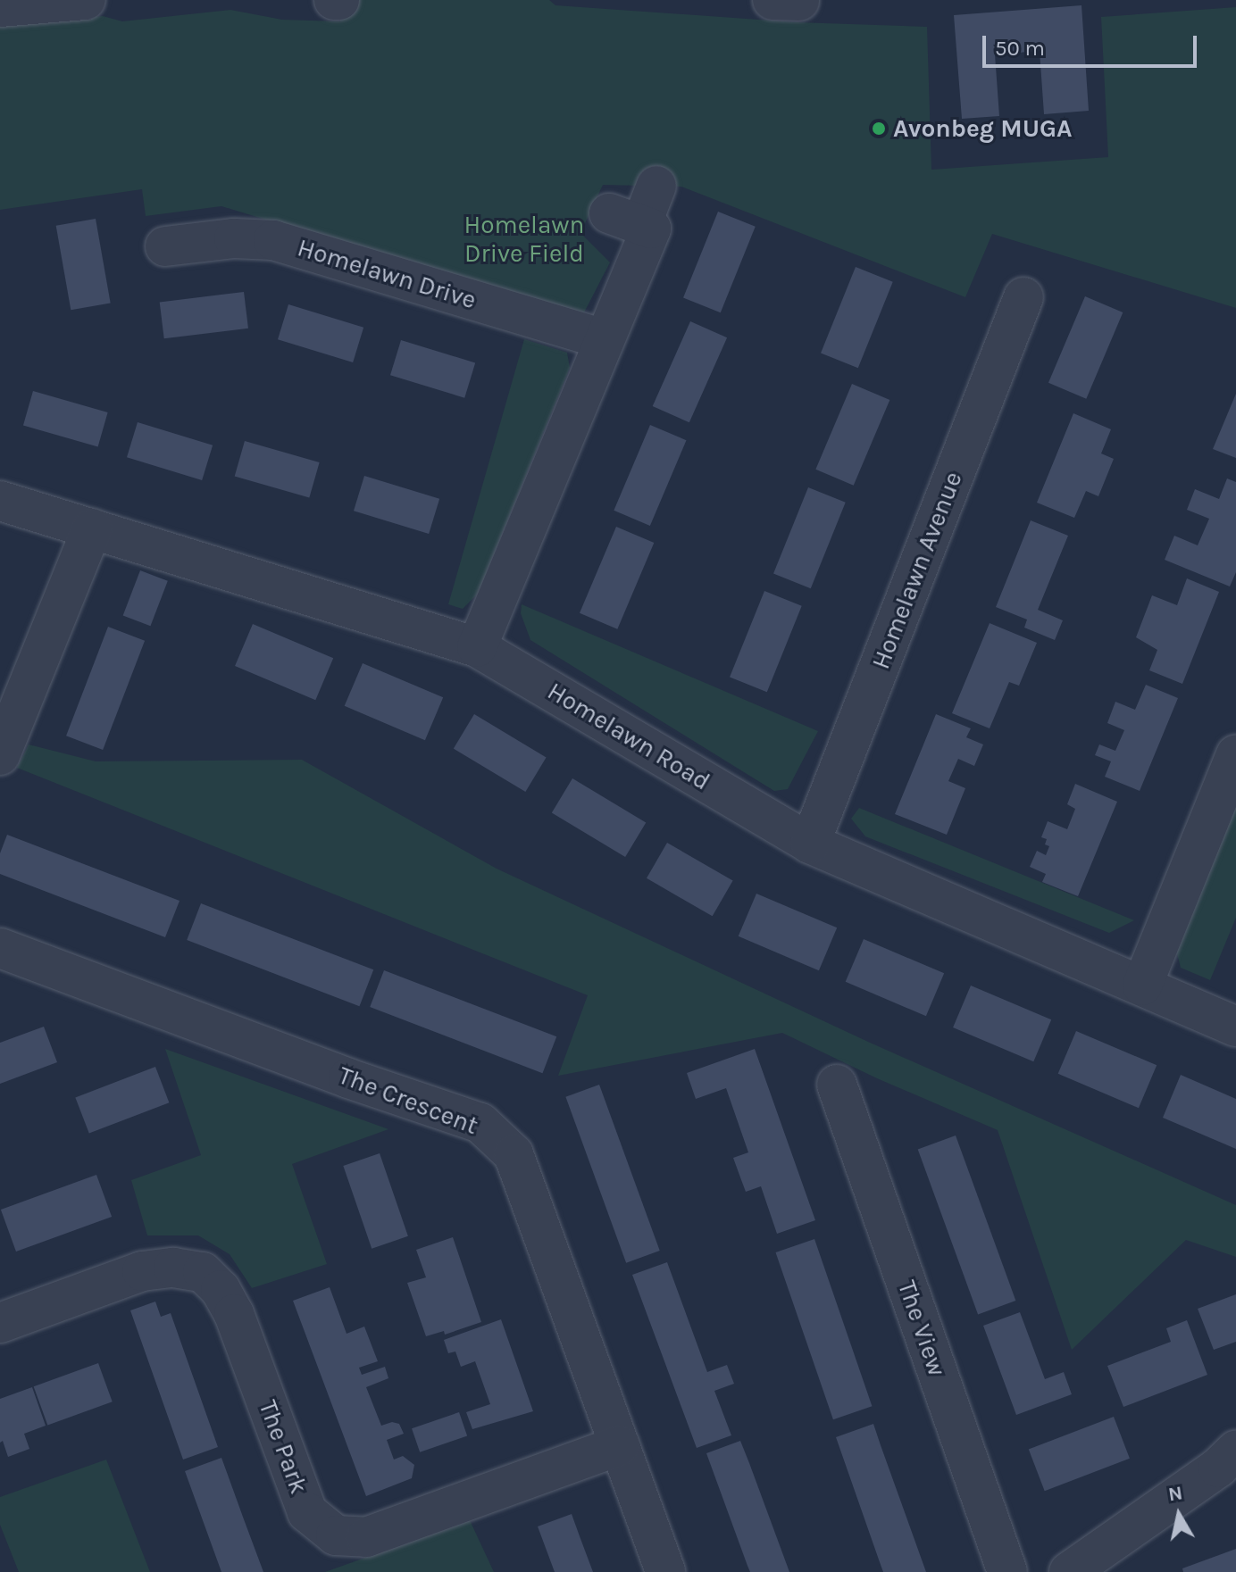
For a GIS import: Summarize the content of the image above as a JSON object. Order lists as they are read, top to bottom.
{
  "streets": {
    "street": [
      "Homelawn Drive",
      "Homelawn Avenue",
      "Homelawn Road",
      "The Crescent",
      "The View",
      "The Park"
    ]
  },
  "crossings": [
    ["Homelawn Avenue", "Homelawn Road"],
    ["The Crescent", "The Park"]
  ],
  "parks": ["Homelawn Drive Field"],
  "places": ["Avonbeg MUGA"],
  "scale_bar": "50 m",
  "north": "top"
}
